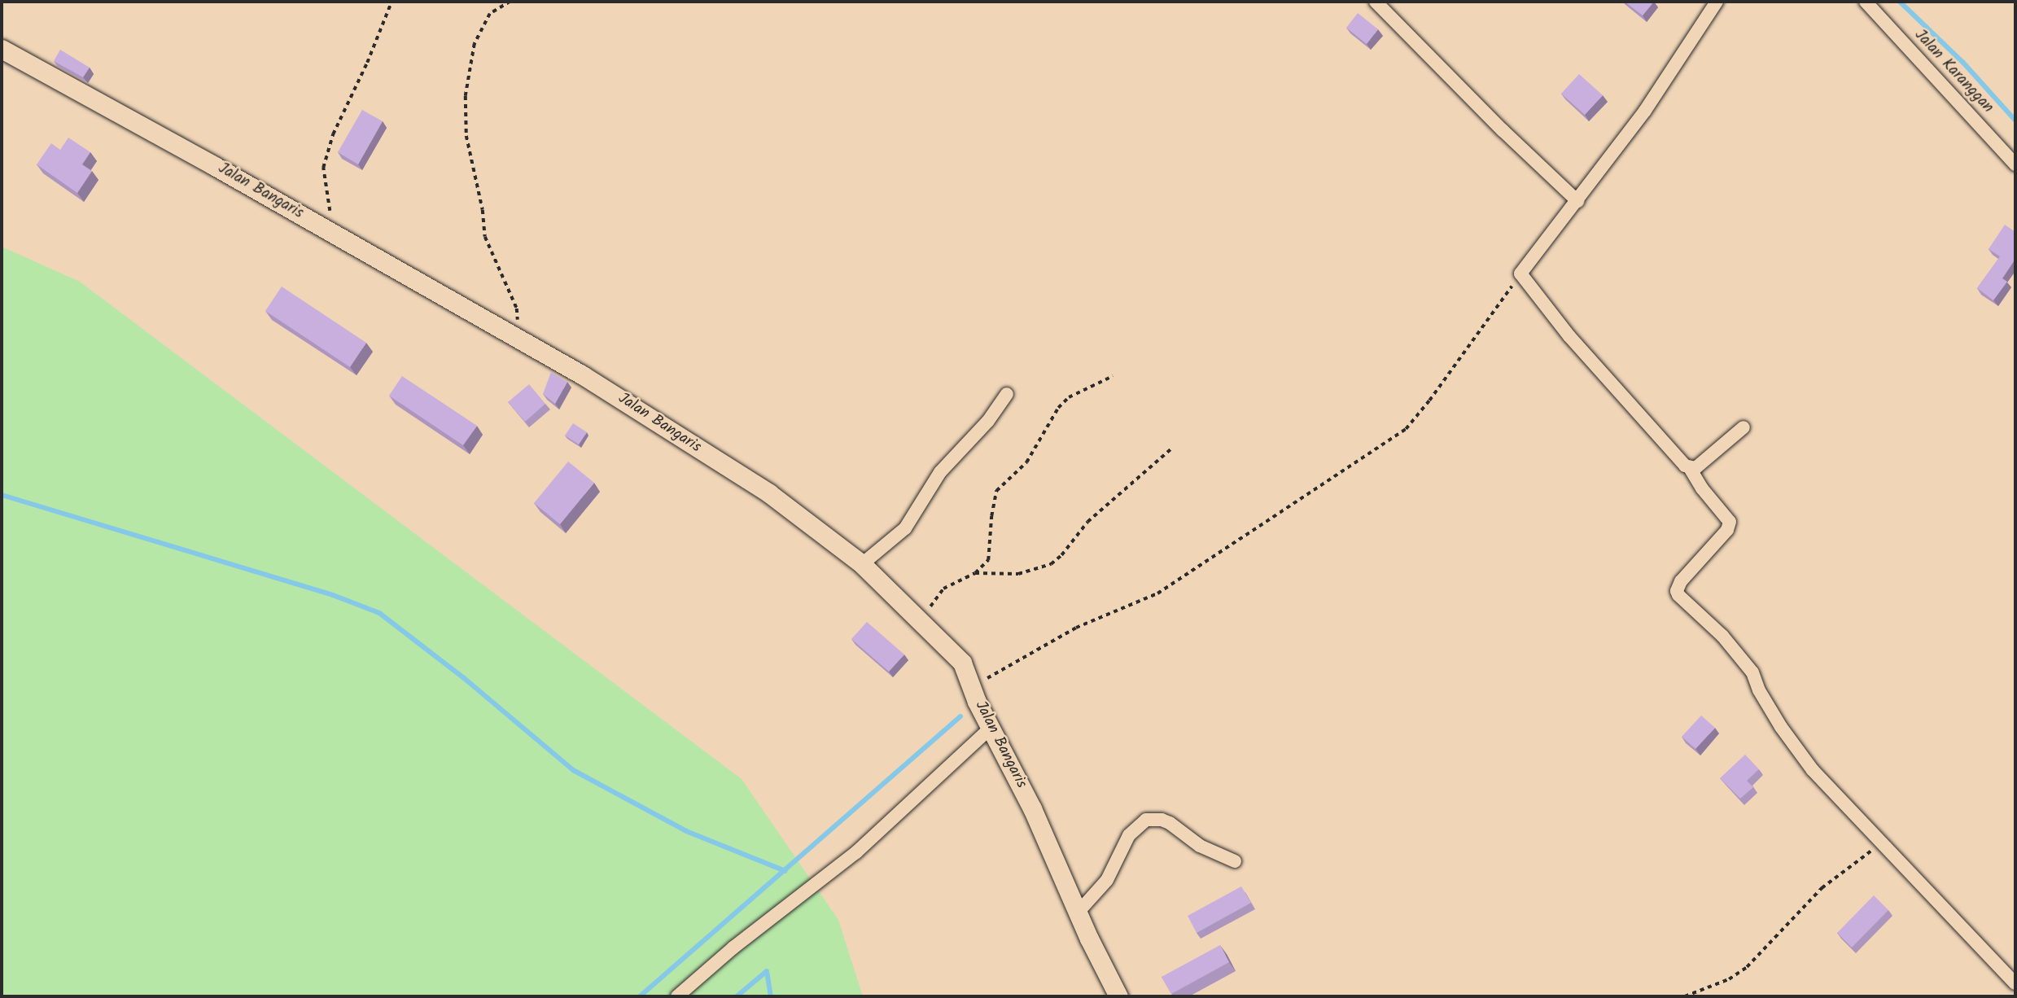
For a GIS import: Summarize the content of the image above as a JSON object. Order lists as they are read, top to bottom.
{
  "streets": {
    "street": ["Jalan Karanggan", "Jalan Bangaris"]
  }
}
